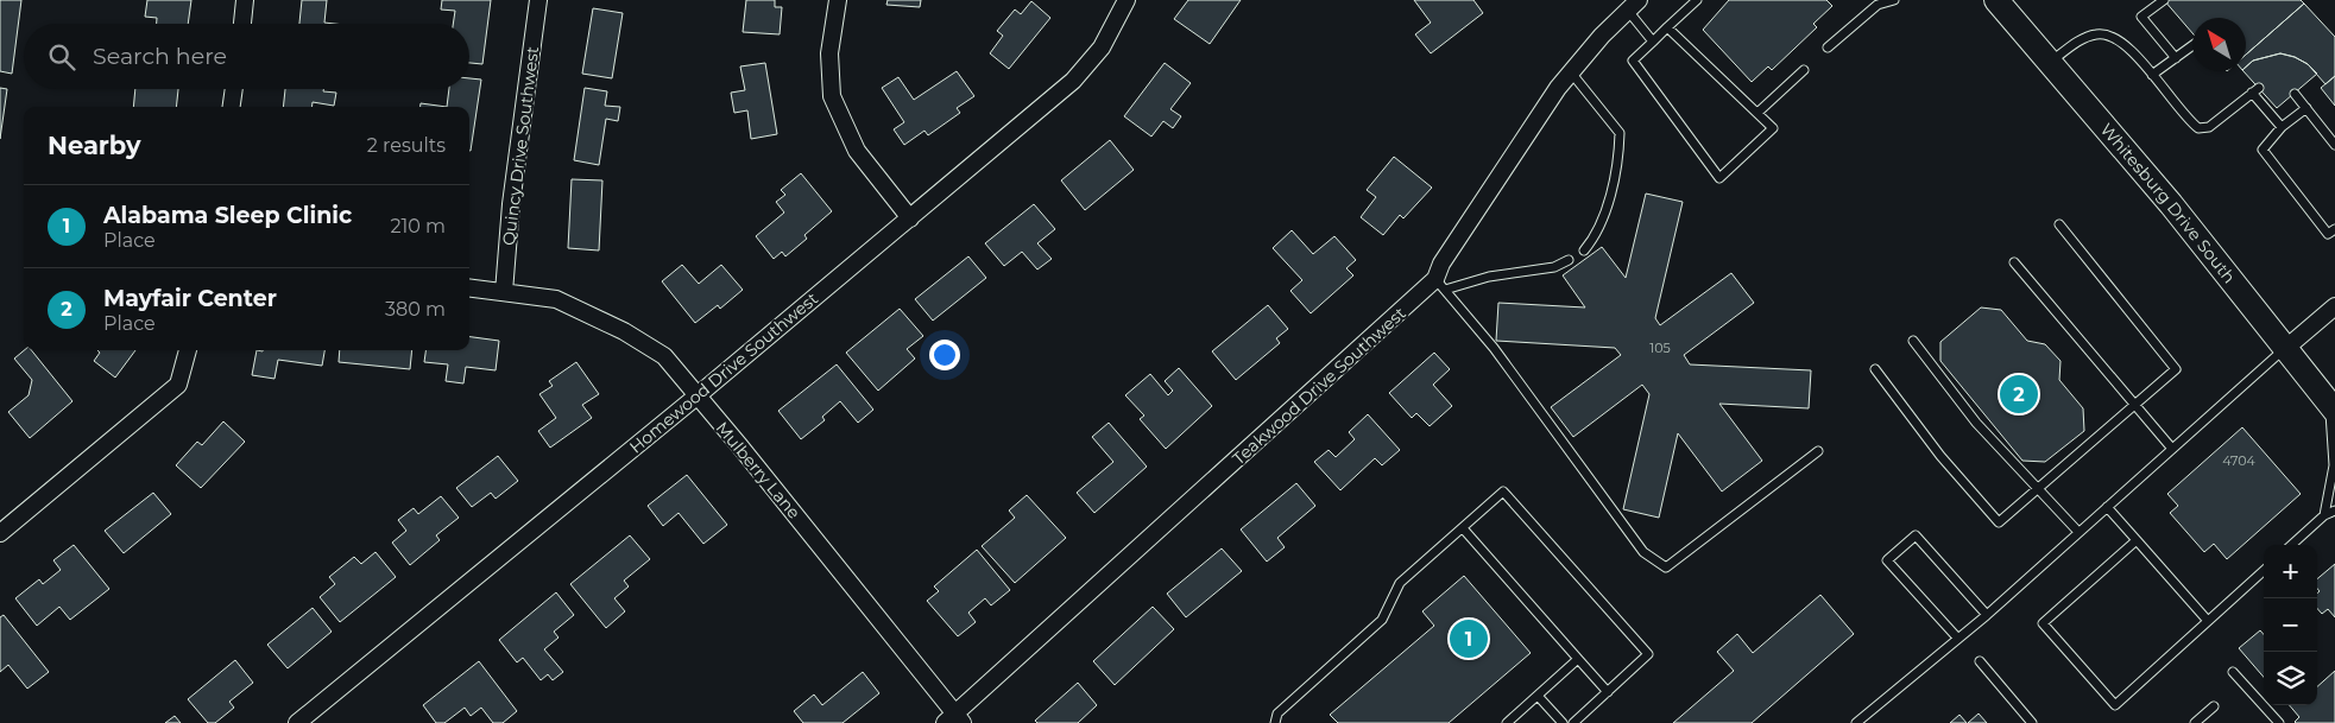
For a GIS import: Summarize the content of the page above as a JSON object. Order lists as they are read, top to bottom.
{
  "streets": {
    "main road": ["Whitesburg Drive South"],
    "street": [
      "Quincy Drive Southwest",
      "Homewood Drive Southwest",
      "Teakwood Drive Southwest",
      "Mulberry Lane"
    ]
  },
  "crossings": [
    ["Quincy Drive Southwest", "Mulberry Lane"],
    ["Homewood Drive Southwest", "Mulberry Lane"],
    ["Teakwood Drive Southwest", "Mulberry Lane"]
  ],
  "house_numbers": ["105", "4704"],
  "north": "top left",
  "page": {
    "search": "Search here",
    "heading": ["Nearby", "2 results"],
    "list": [
      {
        "mark": "1",
        "name": "Alabama Sleep Clinic",
        "note": "Place",
        "value": "210 m"
      },
      {
        "mark": "2",
        "name": "Mayfair Center",
        "note": "Place",
        "value": "380 m"
      }
    ],
    "pins": ["2", "1"],
    "map_buttons": ["+", "−"]
  }
}
